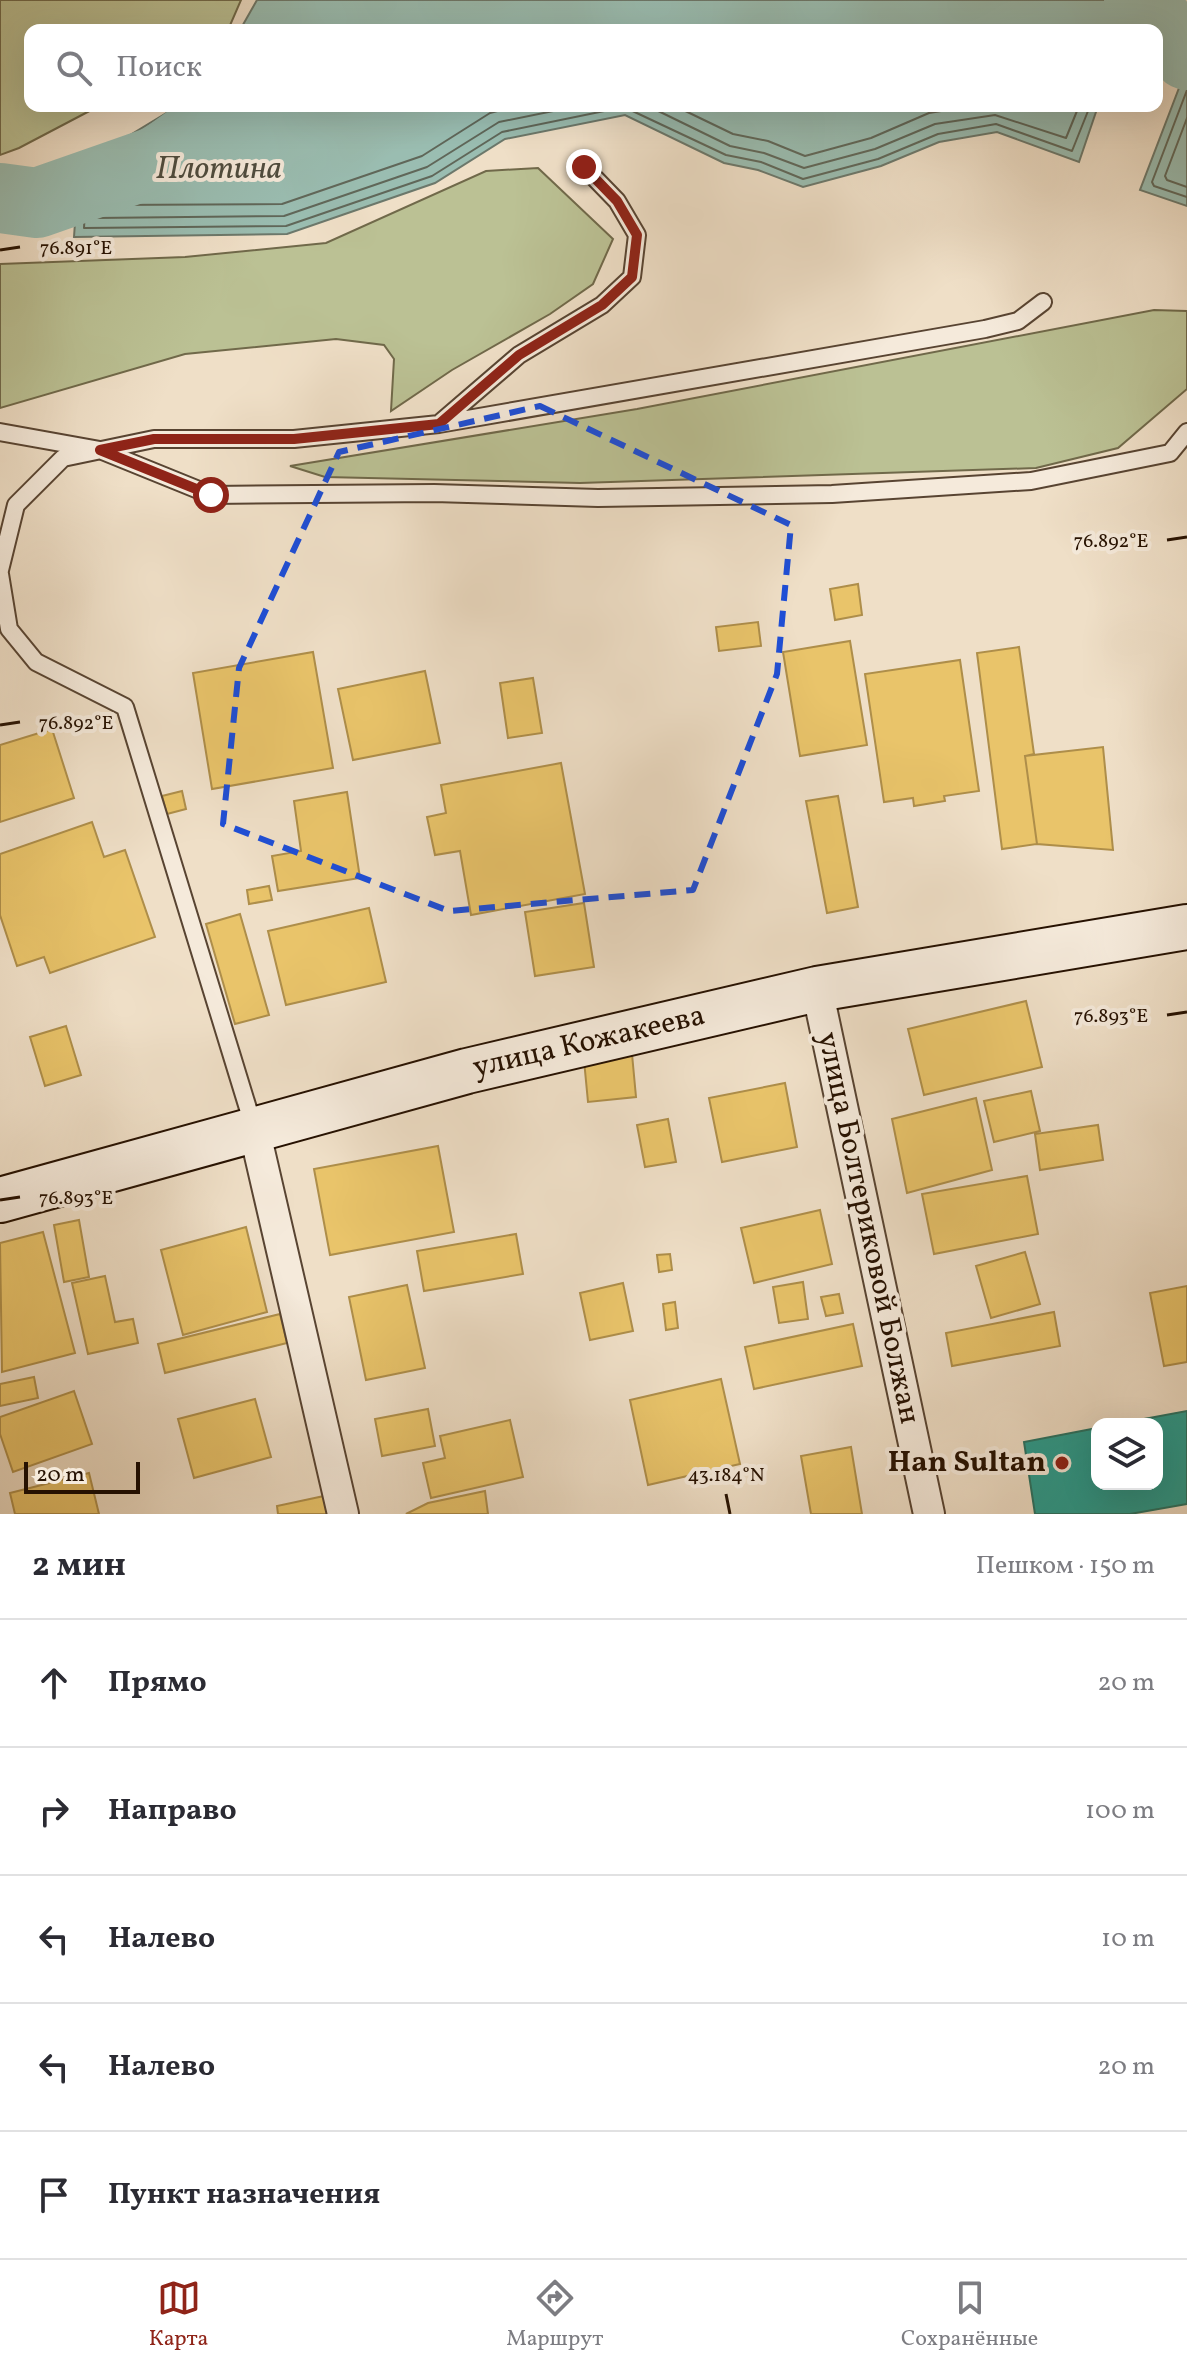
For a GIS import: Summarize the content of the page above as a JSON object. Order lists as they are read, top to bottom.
{
  "streets": {
    "street": ["улица Кожакеева", "улица Болтериковой Болжан"]
  },
  "crossings": [
    ["улица Кожакеева", "улица Болтериковой Болжан"]
  ],
  "water": ["Плотина"],
  "places": ["Han Sultan"],
  "scale_bar": "20 m",
  "page": {
    "search": "Поиск",
    "scale": "20 m",
    "heading": ["2 мин", "Пешком · 150 m"],
    "list": [
      ["Прямо", "20 m"],
      ["Направо", "100 m"],
      ["Налево", "10 m"],
      ["Налево", "20 m"],
      "Пункт назначения"
    ],
    "nav": ["Карта", "Маршрут", "Сохранённые"]
  },
  "coordinates": [
    "76.891°E",
    "76.892°E",
    "76.893°E",
    "43.184°N"
  ]
}
